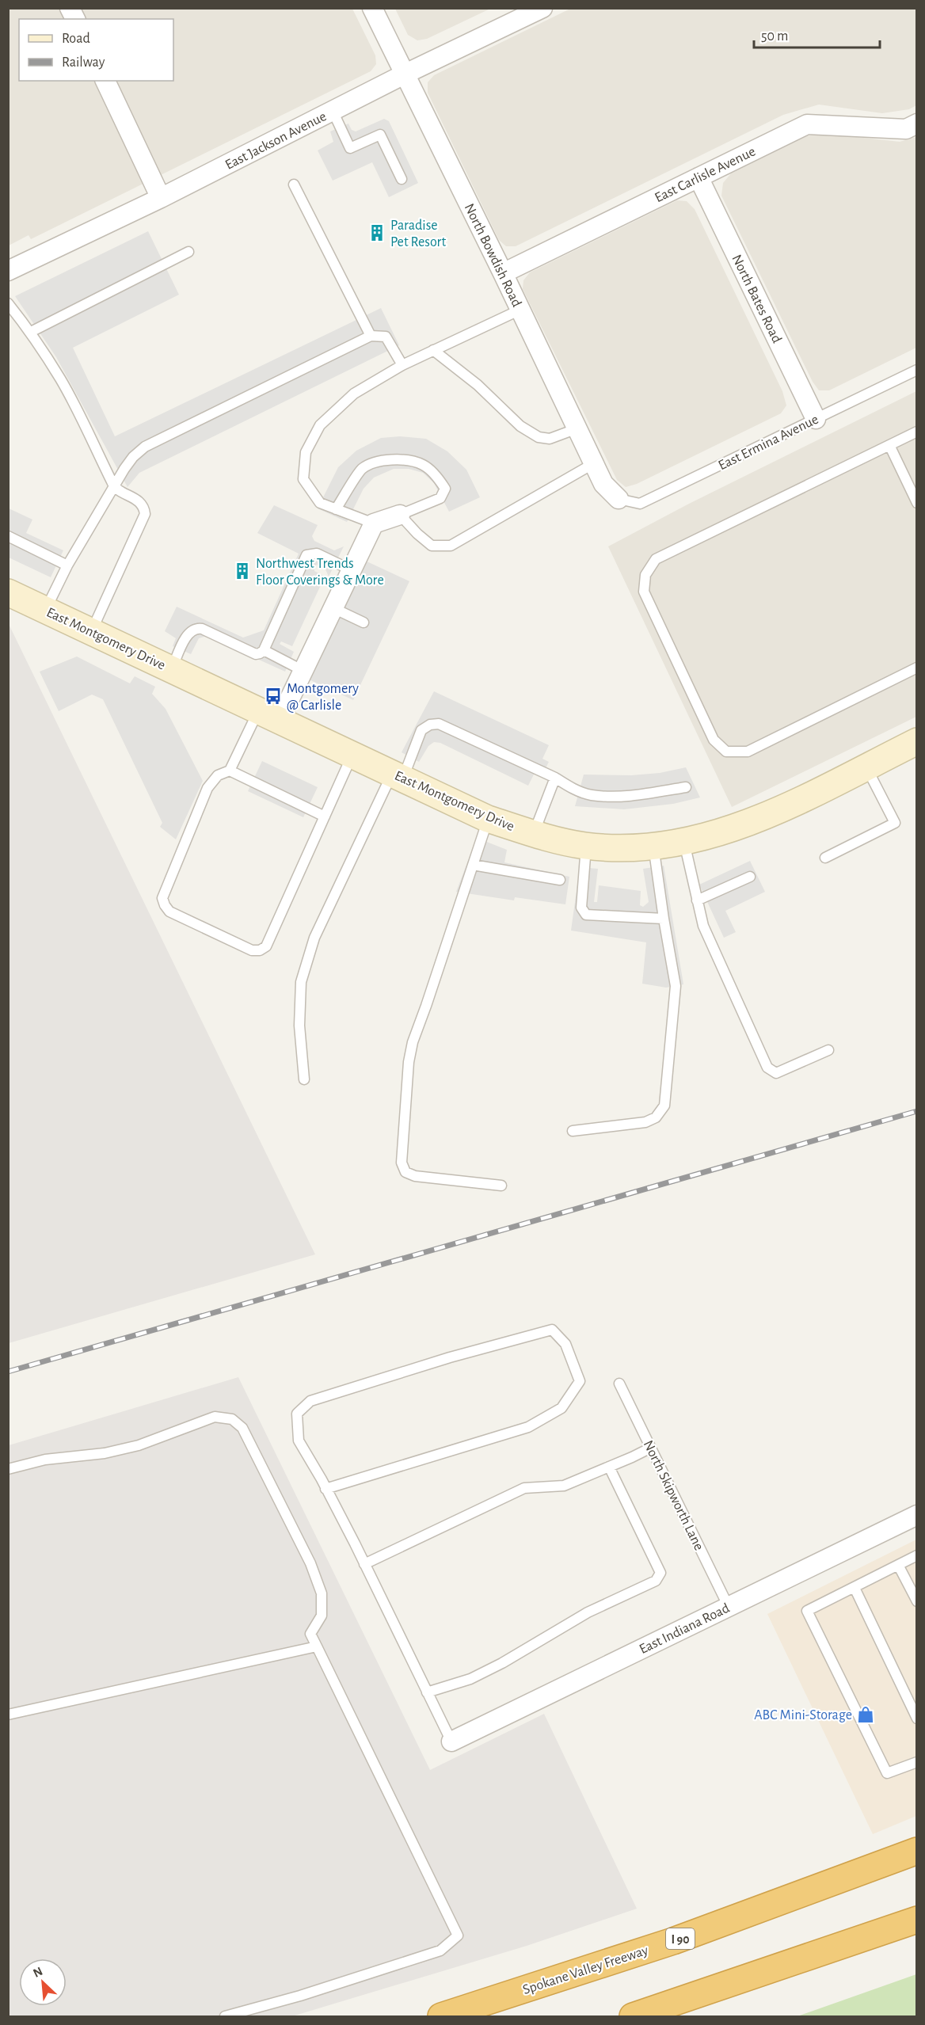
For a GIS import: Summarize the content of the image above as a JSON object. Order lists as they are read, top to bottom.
{
  "streets": {
    "highway": ["I 90", "Spokane Valley Freeway"],
    "main road": ["East Montgomery Drive"],
    "street": [
      "East Jackson Avenue",
      "East Carlisle Avenue",
      "North Bowdish Road",
      "North Bates Road",
      "East Indiana Road"
    ],
    "lane": ["East Ermina Avenue", "North Skipworth Lane"]
  },
  "crossings": [
    ["East Jackson Avenue", "North Bowdish Road"],
    ["East Carlisle Avenue", "North Bowdish Road"],
    ["East Carlisle Avenue", "North Bates Road"],
    ["North Bowdish Road", "East Ermina Avenue"],
    ["North Bates Road", "East Ermina Avenue"],
    ["North Skipworth Lane", "East Indiana Road"]
  ],
  "places": {
    "building": ["Paradise Pet Resort", "Northwest Trends Floor Coverings & More"],
    "bus stop": ["Montgomery @ Carlisle"],
    "shop": ["ABC Mini-Storage"]
  },
  "legend": ["Road", "Railway"],
  "scale_bar": "50 m",
  "north": "top left"
}
